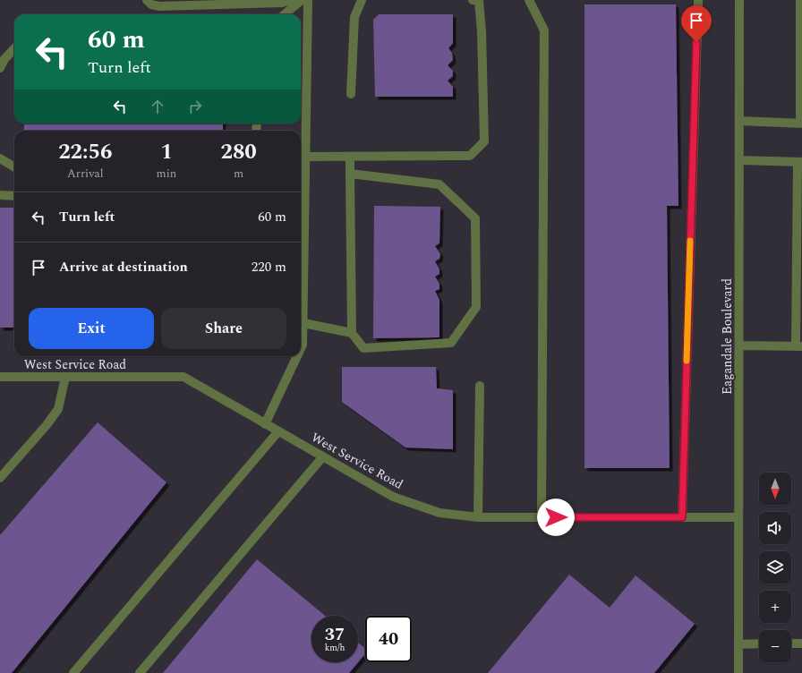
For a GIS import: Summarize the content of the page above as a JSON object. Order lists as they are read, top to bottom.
{
  "streets": {
    "street": ["Eagandale Boulevard", "West Service Road"]
  },
  "crossings": [
    ["Eagandale Boulevard", "West Service Road"]
  ],
  "north": "bottom",
  "page": {
    "turn": ["60 m", "Turn left"],
    "eta": [
      "22:56",
      "Arrival",
      "1",
      "min",
      "280",
      "m"
    ],
    "list": [
      {
        "name": "Turn left",
        "value": "60 m"
      },
      {
        "name": "Arrive at destination",
        "value": "220 m"
      }
    ],
    "buttons": ["Exit", "Share"],
    "map_buttons": ["+", "−"],
    "speed": "37 km/h",
    "limit": "40"
  }
}
